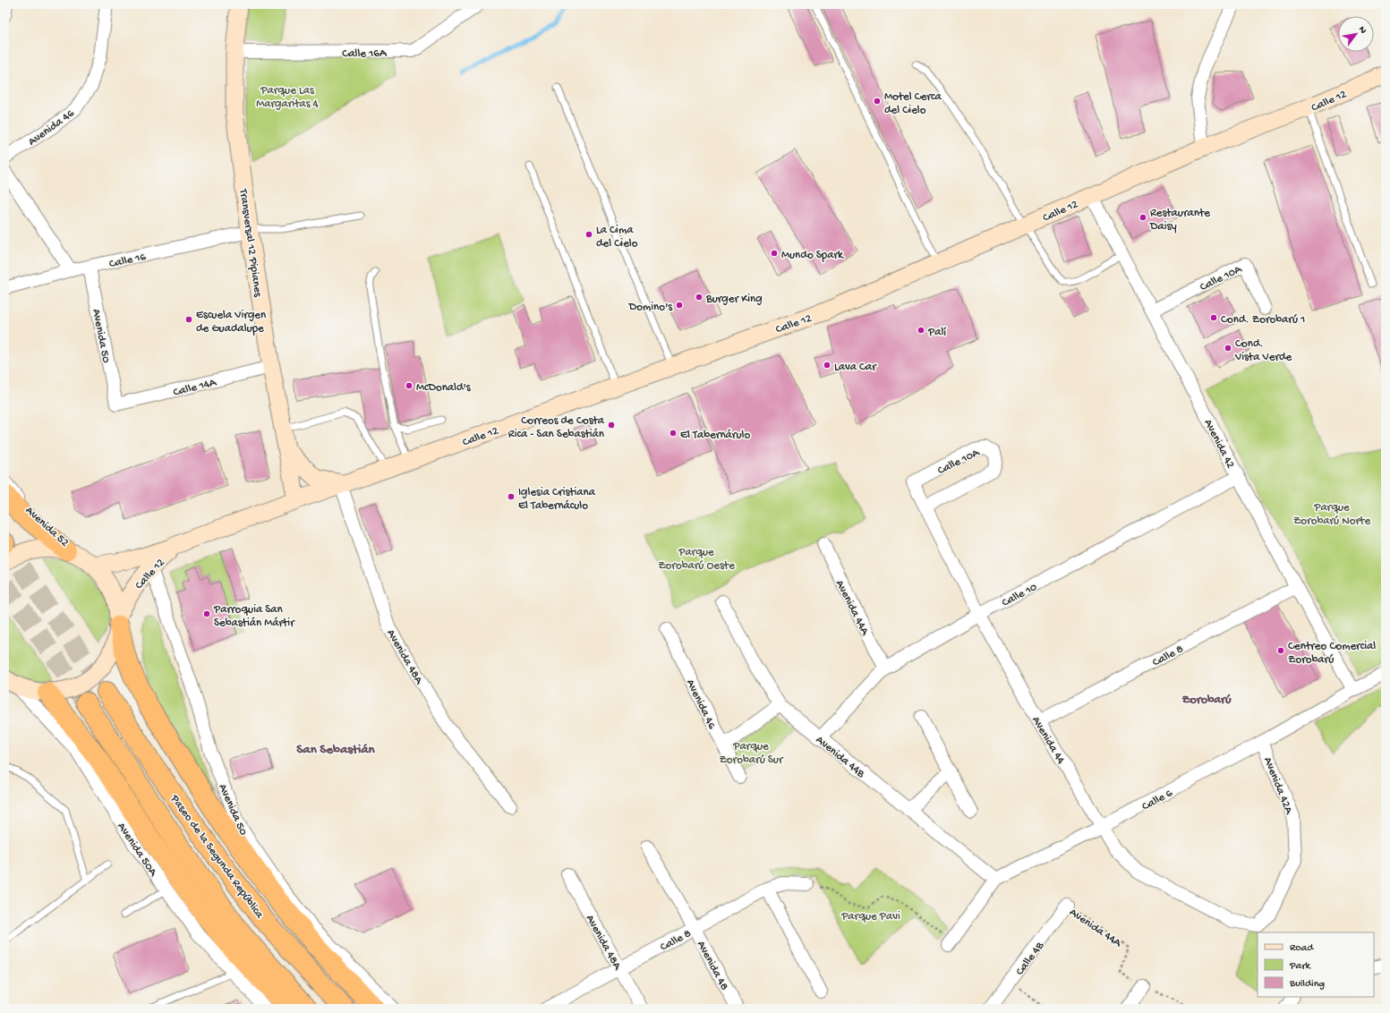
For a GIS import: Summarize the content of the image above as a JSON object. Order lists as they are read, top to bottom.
{
  "streets": {
    "highway": ["Paseo de la Segunda República"],
    "main road": ["Calle 12", "Transversal 12 Pipianes"],
    "street": [
      "Calle 16A",
      "Avenida 46",
      "Calle 16",
      "Calle 10A",
      "Avenida 50",
      "Calle 14A",
      "Avenida 42",
      "Avenida 52",
      "Calle 10",
      "Avenida 44A",
      "Calle 8",
      "Avenida 48A",
      "Avenida 44",
      "Avenida 44B",
      "Avenida 42A",
      "Calle 6",
      "Avenida 50A",
      "Calle 4B",
      "Avenida 48"
    ]
  },
  "crossings": [
    ["Calle 16A", "Transversal 12 Pipianes"],
    ["Calle 12", "Transversal 12 Pipianes"],
    ["Calle 12", "Avenida 50"],
    ["Calle 12", "Avenida 42"],
    ["Calle 12", "Avenida 52"],
    ["Calle 12", "Avenida 48A"],
    ["Transversal 12 Pipianes", "Calle 16"],
    ["Transversal 12 Pipianes", "Calle 14A"],
    ["Calle 16", "Avenida 50"],
    ["Calle 10A", "Avenida 42"],
    ["Calle 10A", "Avenida 44"],
    ["Avenida 50", "Calle 14A"],
    ["Avenida 42", "Calle 10"],
    ["Avenida 42", "Calle 8"],
    ["Avenida 42", "Calle 6"],
    ["Calle 10", "Avenida 44A"],
    ["Calle 10", "Avenida 44"],
    ["Calle 10", "Avenida 44B"],
    ["Avenida 44A", "Calle 4B"],
    ["Calle 8", "Avenida 48A"],
    ["Calle 8", "Avenida 44"],
    ["Calle 8", "Avenida 48"],
    ["Avenida 44", "Avenida 42A"],
    ["Avenida 44", "Calle 6"],
    ["Avenida 44B", "Calle 6"],
    ["Avenida 42A", "Calle 6"]
  ],
  "districts": ["Zorobarú", "San Sebastián"],
  "parks": [
    "Parque Las Margaritas 4",
    "Parque Zorobarú Norte",
    "Parque Zorobarú Oeste",
    "Parque Zorobarú Sur",
    "Parque Pavi"
  ],
  "places": [
    "Motel Cerca del Cielo",
    "Restaurante Daisy",
    "La Cima del Cielo",
    "Mundo Spark",
    "Burger King",
    "Domino's",
    "Cond. Zorobarú 1",
    "Escuela Virgen de Guadalupe",
    "Palí",
    "Cond. Vista Verde",
    "Lava Car",
    "McDonald's",
    "Correos de Costa Rica - San Sebastián",
    "El Tabernárulo",
    "Iglesia Cristiana El Tabernáculo",
    "Parroquia San Sebastián Mártir",
    "Centreo Comercial Zorobarú"
  ],
  "legend": ["Road", "Park", "Building"],
  "north": "top right"
}
